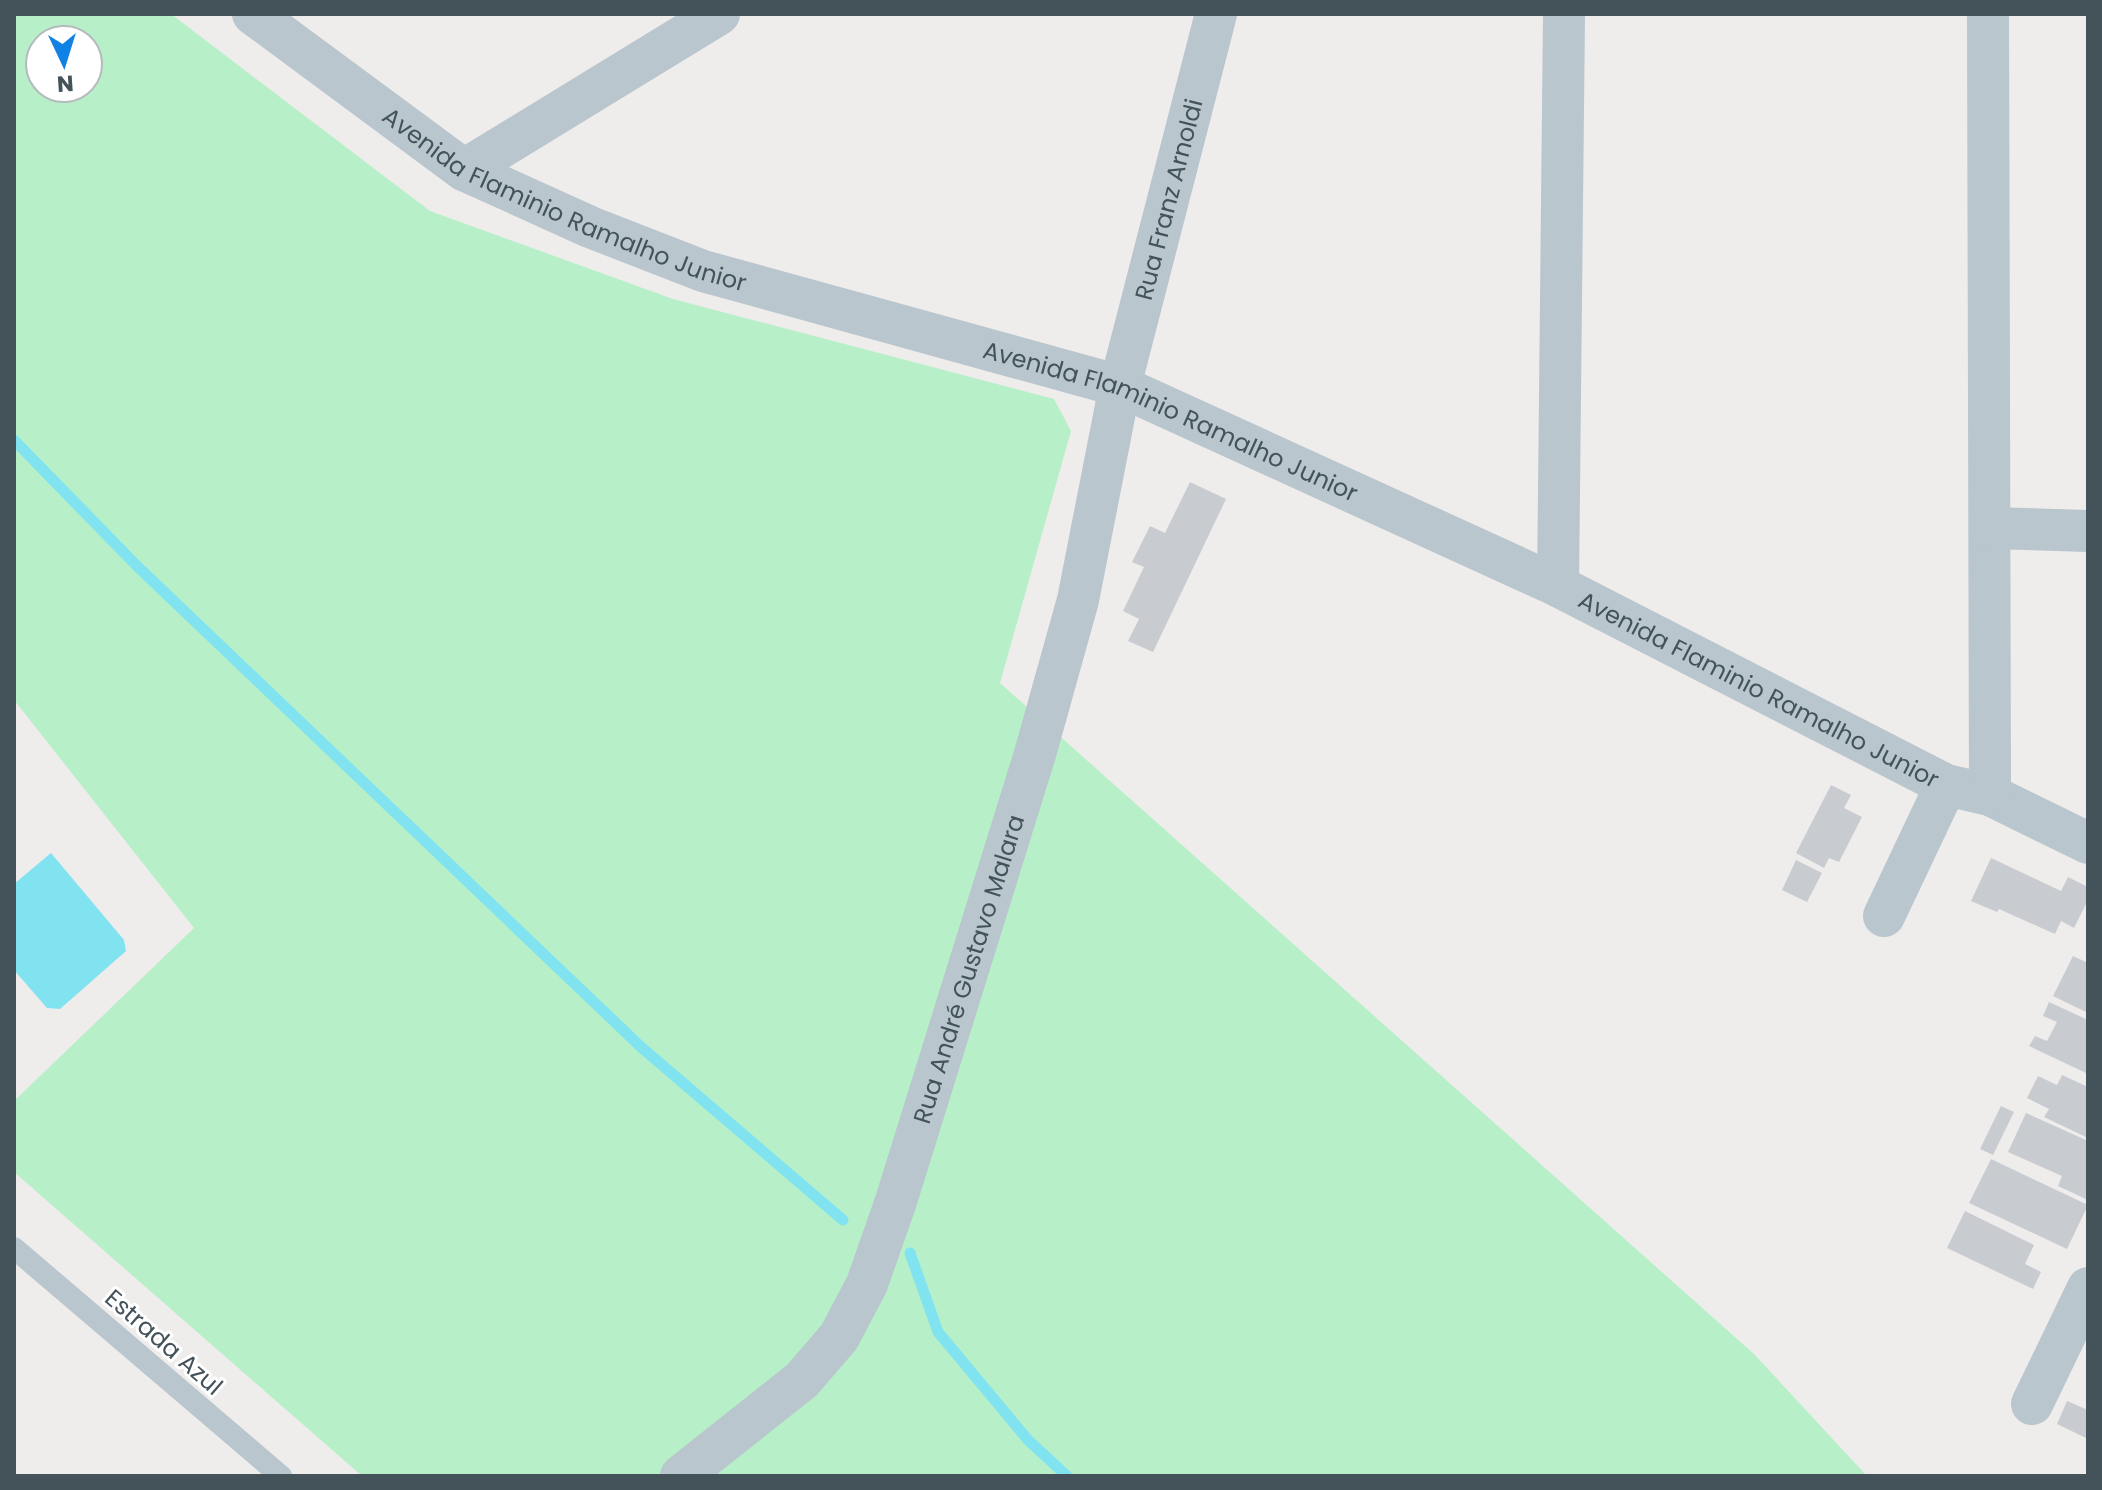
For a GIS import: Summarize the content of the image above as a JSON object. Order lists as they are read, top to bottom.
{
  "streets": {
    "street": ["Avenida Flaminio Ramalho Junior", "Rua Franz Arnoldi", "Rua André Gustavo Malara"],
    "lane": ["Estrada Azul"]
  },
  "crossings": [
    ["Avenida Flaminio Ramalho Junior", "Rua Franz Arnoldi"],
    ["Avenida Flaminio Ramalho Junior", "Rua André Gustavo Malara"],
    ["Rua Franz Arnoldi", "Rua André Gustavo Malara"]
  ],
  "north": "bottom"
}
